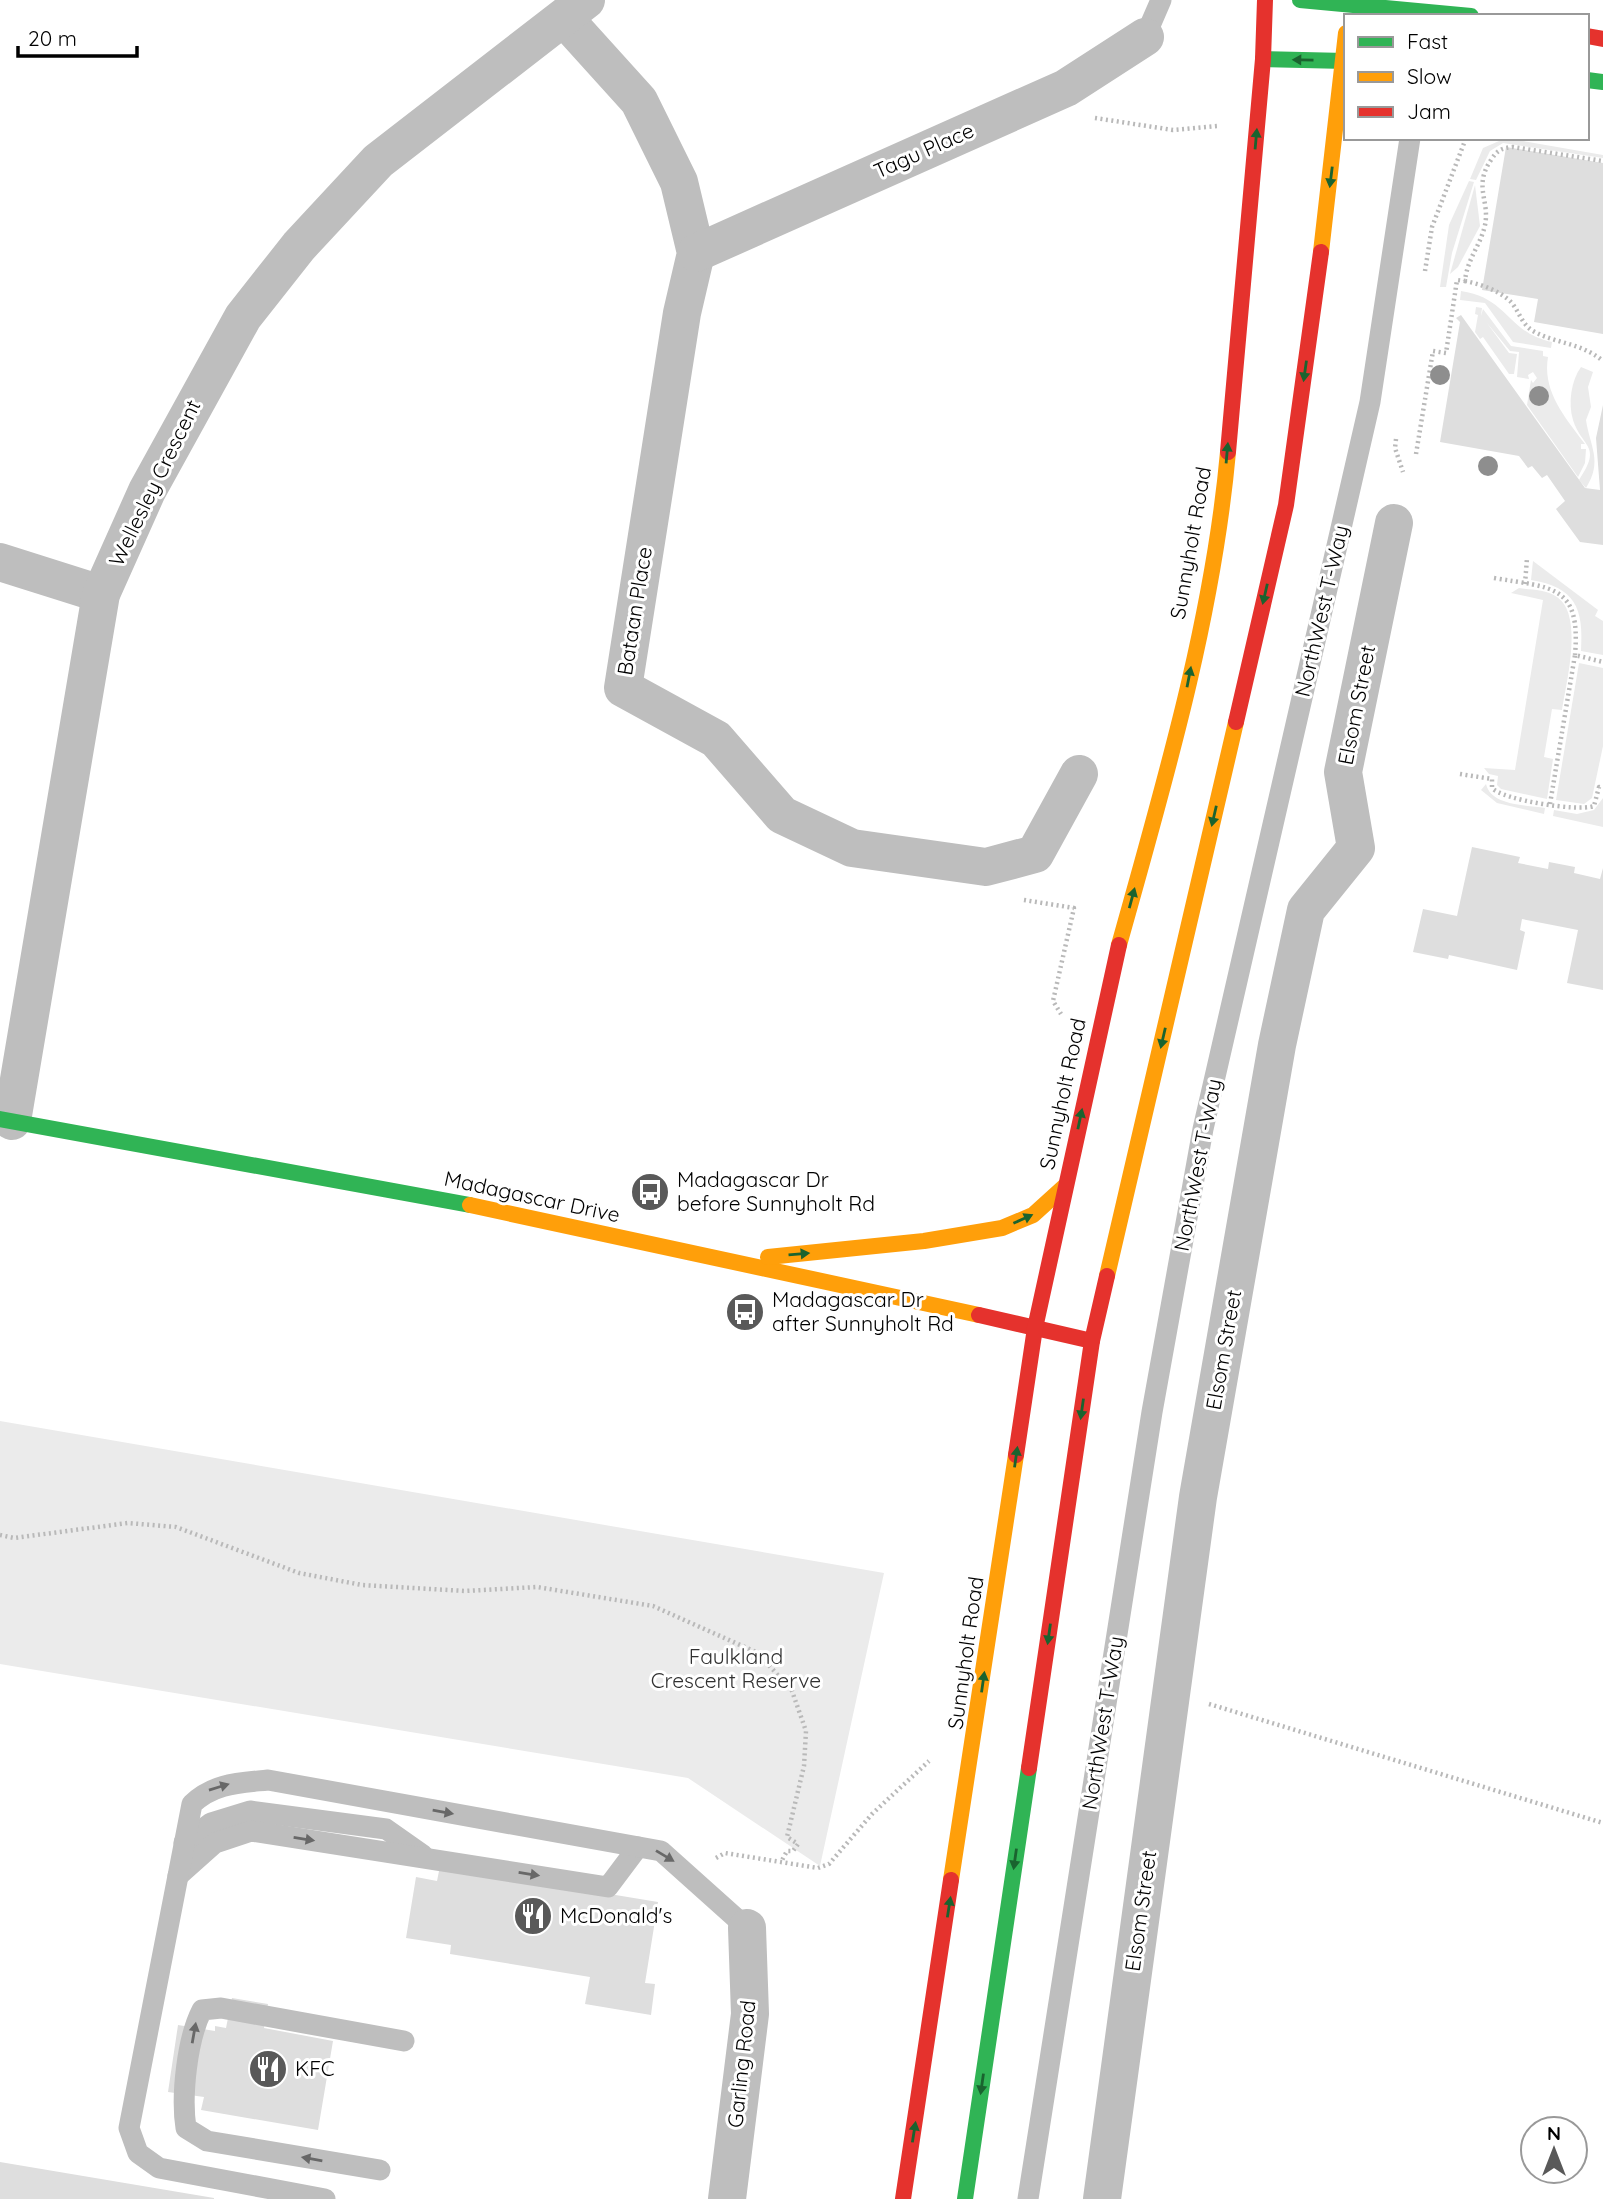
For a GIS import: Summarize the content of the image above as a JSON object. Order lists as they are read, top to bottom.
{
  "streets": {
    "main road": ["Sunnyholt Road", "Madagascar Drive"],
    "street": [
      "Tagu Place",
      "Wellesley Crescent",
      "Bataan Place",
      "Elsom Street",
      "Garling Road"
    ],
    "lane": ["NorthWest T-Way"]
  },
  "crossings": [
    ["Tagu Place", "Bataan Place"],
    ["Wellesley Crescent", "Bataan Place"],
    ["Wellesley Crescent", "Madagascar Drive"],
    ["Sunnyholt Road", "Madagascar Drive"]
  ],
  "parks": ["Faulkland Crescent Reserve"],
  "places": {
    "bus stop": ["Madagascar Dr before Sunnyholt Rd", "Madagascar Dr after Sunnyholt Rd"],
    "restaurant": ["McDonald's", "KFC"]
  },
  "legend": ["Fast", "Slow", "Jam"],
  "scale_bar": "20 m",
  "north": "top"
}
